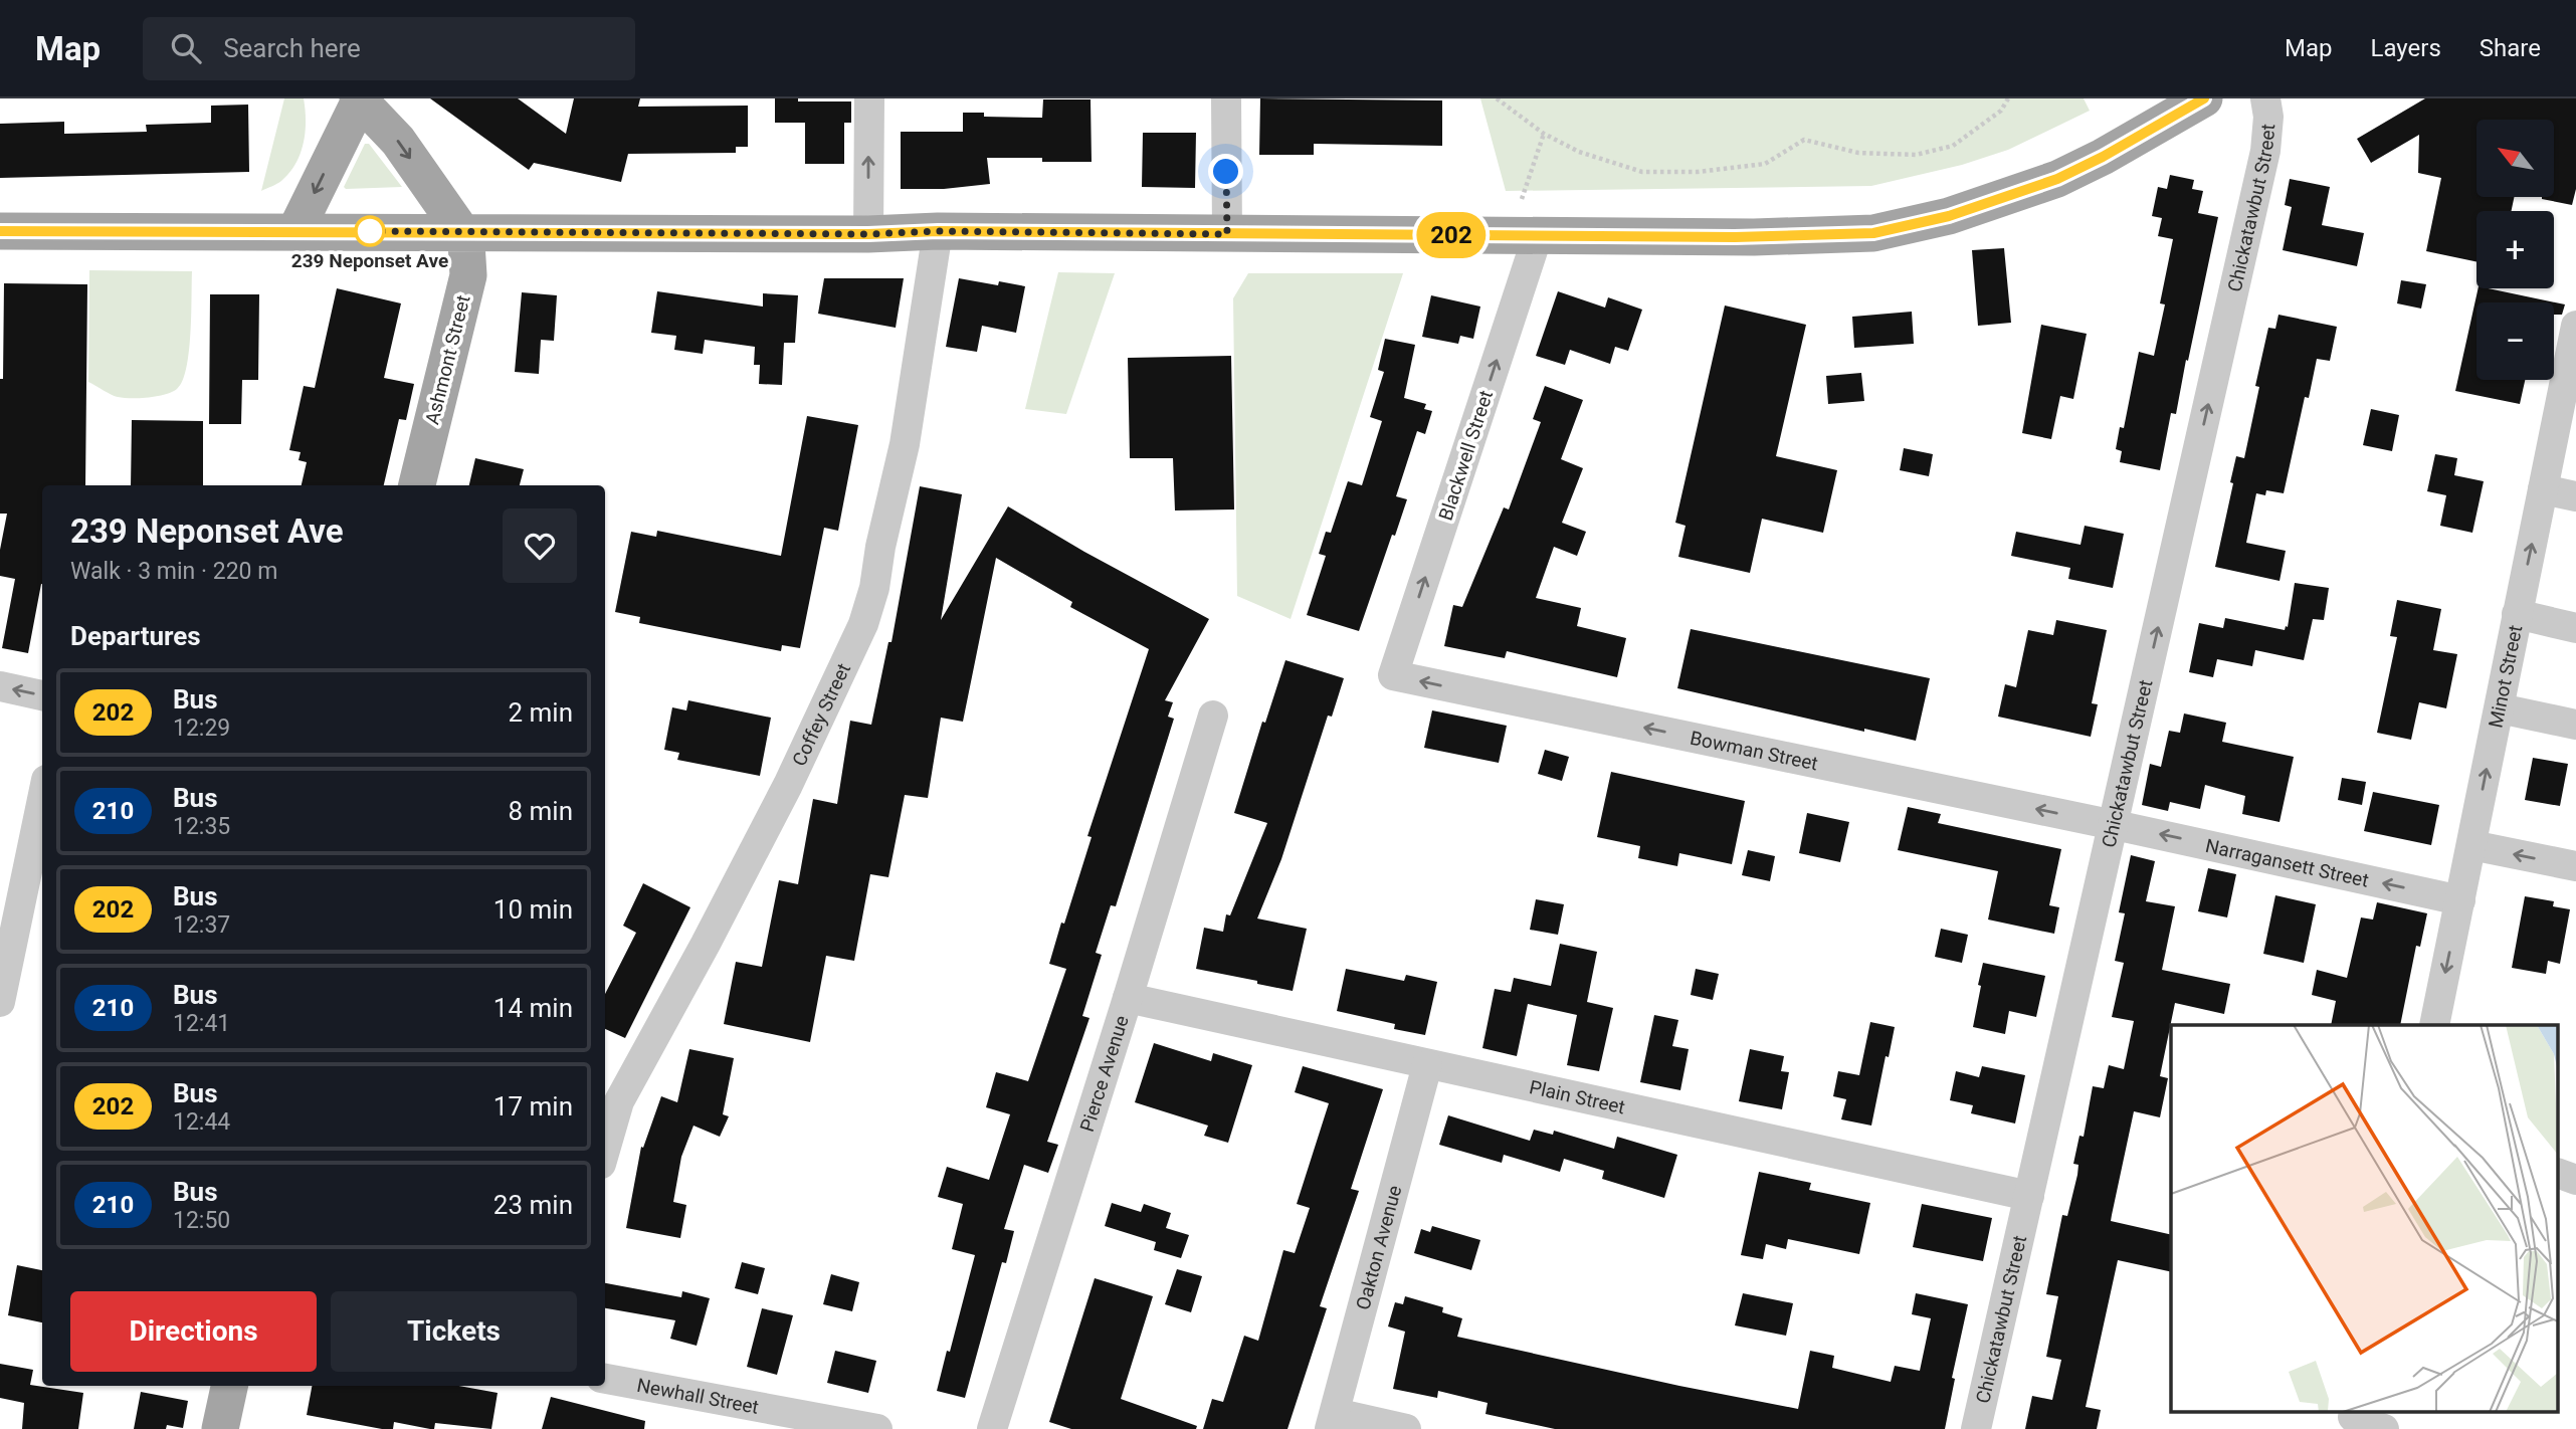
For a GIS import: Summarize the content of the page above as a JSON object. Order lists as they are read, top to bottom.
{
  "streets": {
    "main road": ["Ashmont Street"],
    "street": [
      "Chickatawbut Street",
      "Blackwell Street",
      "Minot Street",
      "Coffey Street",
      "Bowman Street",
      "Narragansett Street",
      "Pierce Avenue",
      "Plain Street",
      "Oakton Avenue",
      "Newhall Street"
    ]
  },
  "crossings": [
    ["Chickatawbut Street", "Bowman Street"],
    ["Chickatawbut Street", "Narragansett Street"],
    ["Chickatawbut Street", "Plain Street"],
    ["Blackwell Street", "Bowman Street"],
    ["Minot Street", "Narragansett Street"],
    ["Bowman Street", "Narragansett Street"],
    ["Pierce Avenue", "Plain Street"],
    ["Plain Street", "Oakton Avenue"]
  ],
  "one_way": [
    "Chickatawbut Street",
    "Blackwell Street",
    "Bowman Street",
    "Narragansett Street"
  ],
  "places": ["239 Neponset Ave"],
  "lines": ["bus line 202"],
  "north": "top left",
  "page": {
    "header": "Map",
    "search": "Search here",
    "nav": ["Map", "Layers", "Share"],
    "on_map": "202",
    "map_buttons": ["+", "−"],
    "heading": [
      ["239 Neponset Ave", "Walk · 3 min · 220 m"],
      "Departures"
    ],
    "list": [
      {
        "mark": "202",
        "name": "Bus",
        "note": "12:29",
        "value": "2 min"
      },
      {
        "mark": "210",
        "name": "Bus",
        "note": "12:35",
        "value": "8 min"
      },
      {
        "mark": "202",
        "name": "Bus",
        "note": "12:37",
        "value": "10 min"
      },
      {
        "mark": "210",
        "name": "Bus",
        "note": "12:41",
        "value": "14 min"
      },
      {
        "mark": "202",
        "name": "Bus",
        "note": "12:44",
        "value": "17 min"
      },
      {
        "mark": "210",
        "name": "Bus",
        "note": "12:50",
        "value": "23 min"
      }
    ],
    "buttons": ["Directions", "Tickets"]
  }
}
